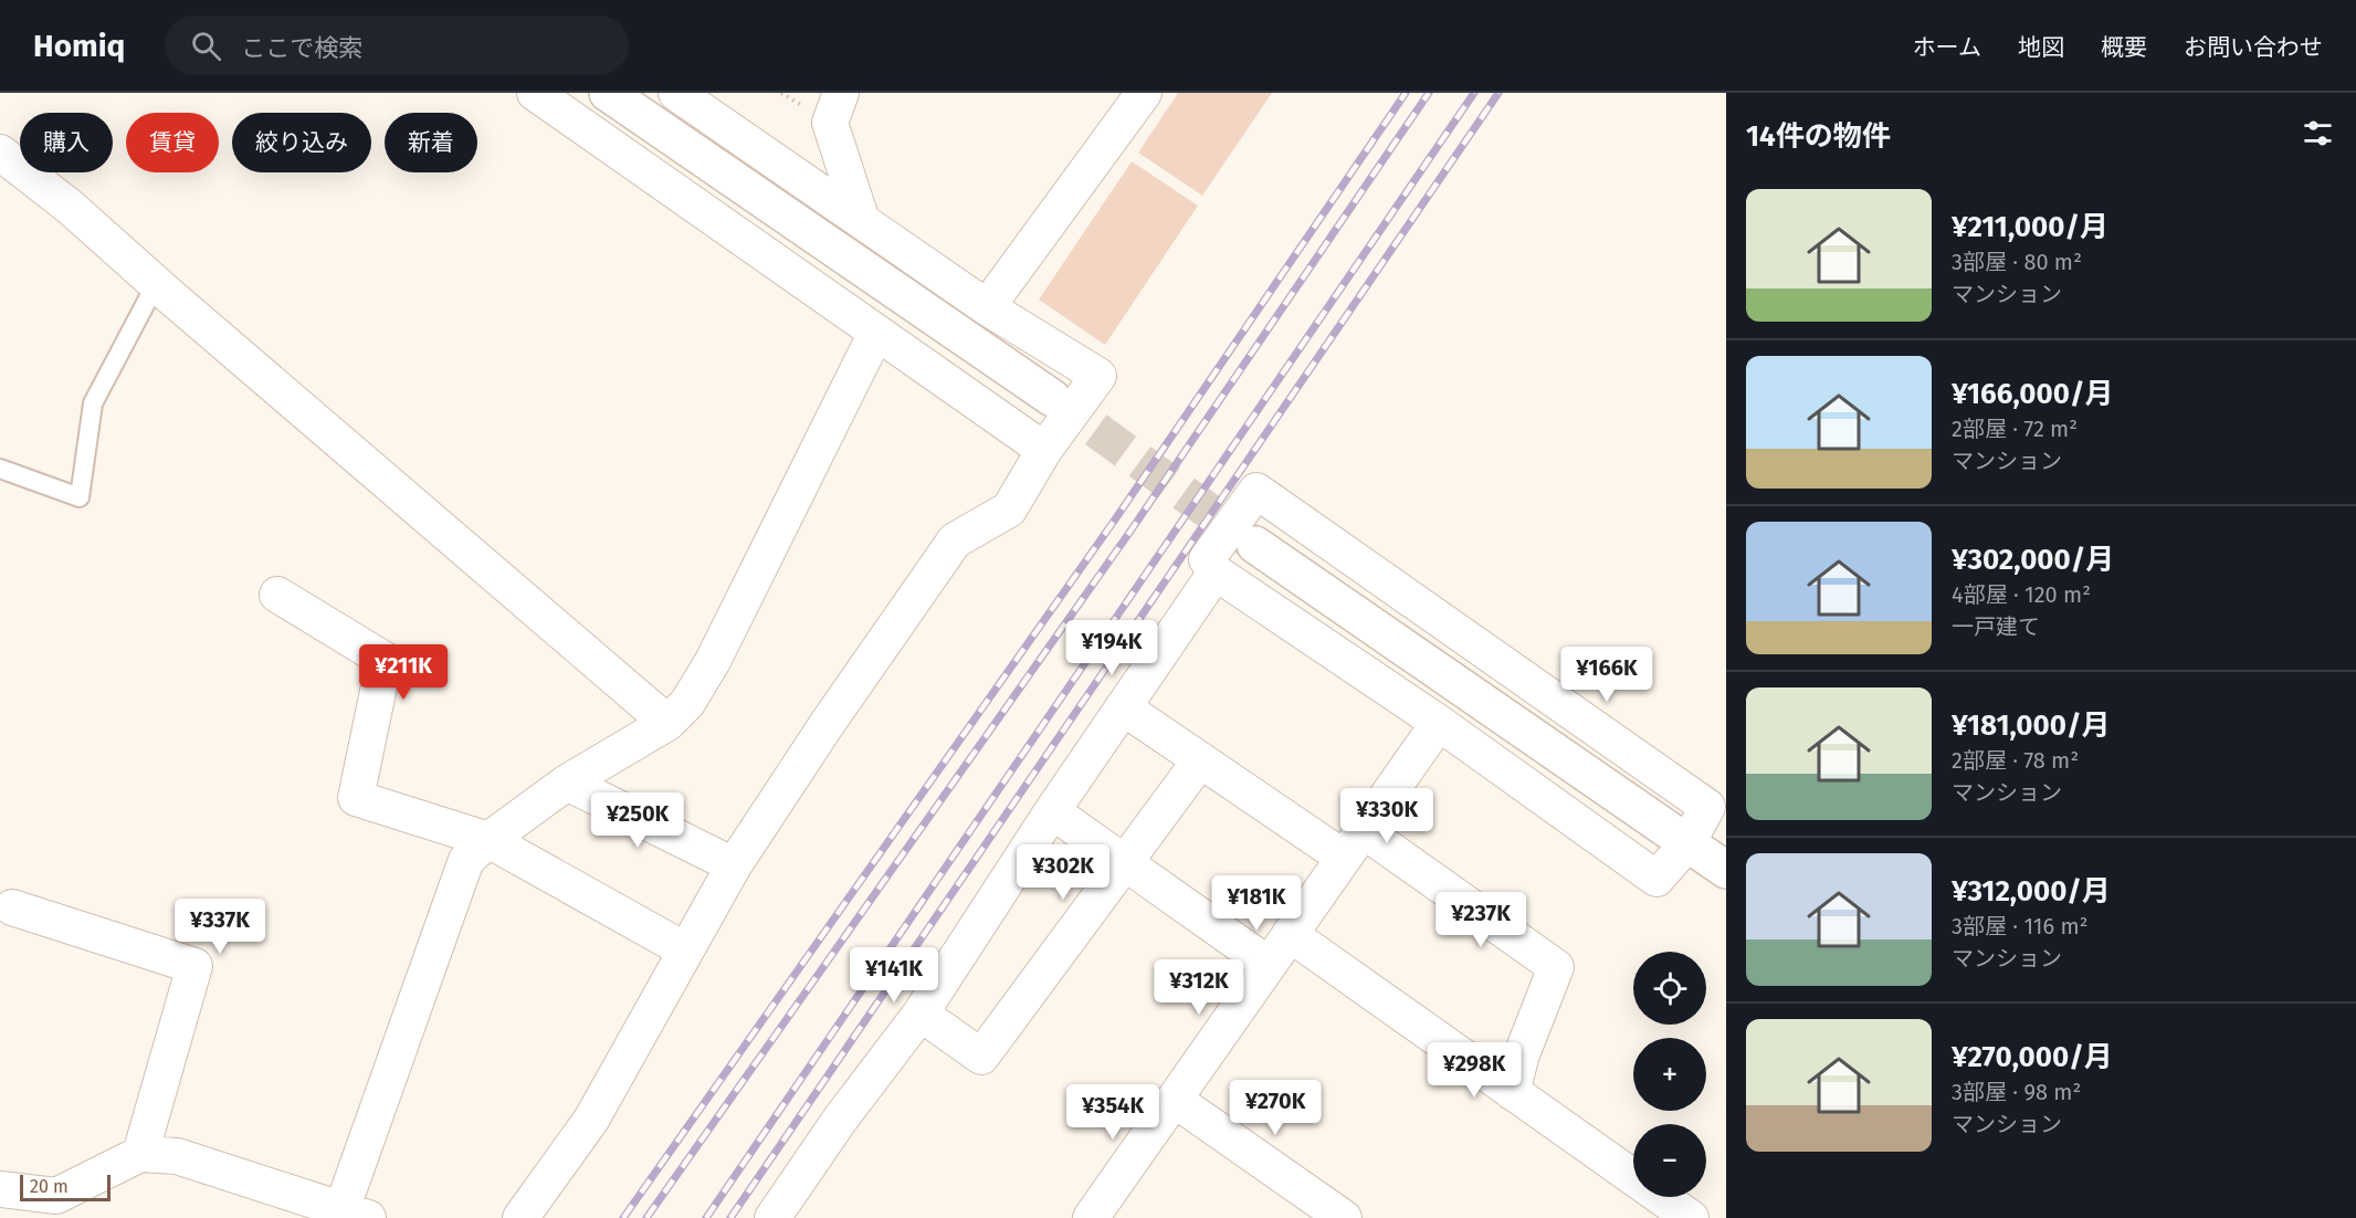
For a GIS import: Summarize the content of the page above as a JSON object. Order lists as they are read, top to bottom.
{
  "scale_bar": "20 m",
  "page": {
    "header": "Homiq",
    "search": "ここで検索",
    "nav": [
      "ホーム",
      "地図",
      "概要",
      "お問い合わせ"
    ],
    "heading": "14件の物件",
    "chip": [
      "購入",
      "賃貸",
      "絞り込み",
      "新着"
    ],
    "list": [
      {
        "name": "¥211,000/月",
        "note": "3部屋 · 80 m² · マンション"
      },
      {
        "name": "¥166,000/月",
        "note": "2部屋 · 72 m² · マンション"
      },
      {
        "name": "¥302,000/月",
        "note": "4部屋 · 120 m² · 一戸建て"
      },
      {
        "name": "¥181,000/月",
        "note": "2部屋 · 78 m² · マンション"
      },
      {
        "name": "¥312,000/月",
        "note": "3部屋 · 116 m² · マンション"
      },
      {
        "name": "¥270,000/月",
        "note": "3部屋 · 98 m² · マンション"
      }
    ],
    "price": [
      "¥194K",
      "¥211K",
      "¥166K",
      "¥330K",
      "¥250K",
      "¥302K",
      "¥181K",
      "¥237K",
      "¥337K",
      "¥141K",
      "¥312K",
      "¥298K",
      "¥270K",
      "¥354K"
    ],
    "map_buttons": ["+", "−"],
    "scale": "20 m"
  }
}
